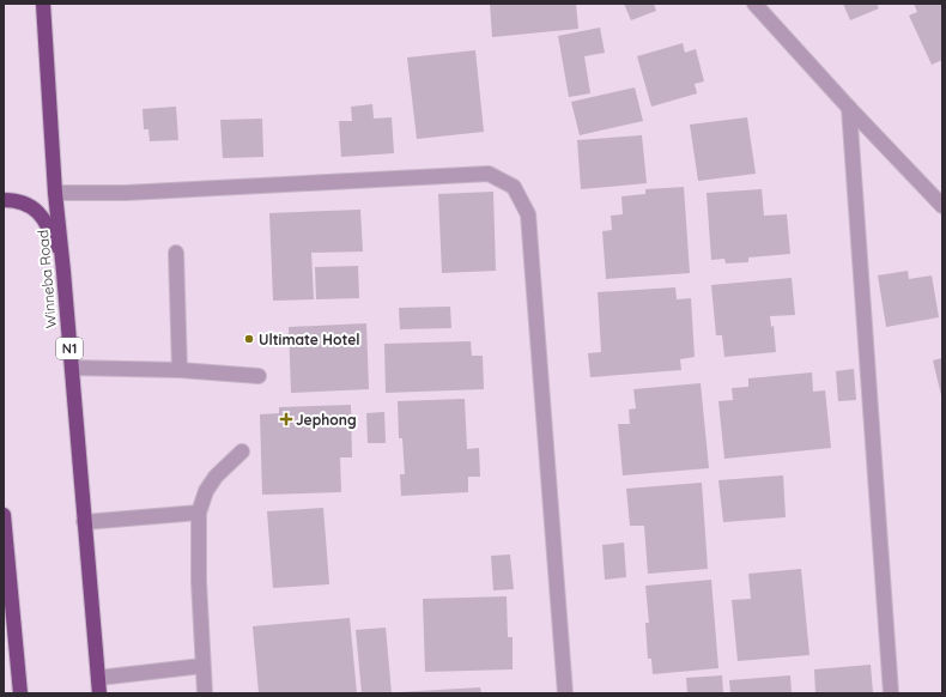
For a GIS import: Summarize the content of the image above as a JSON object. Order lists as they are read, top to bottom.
{
  "streets": {
    "highway": ["Winneba Road", "N1"]
  },
  "places": {
    "other": ["Ultimate Hotel"],
    "health": ["Jephong"]
  }
}
